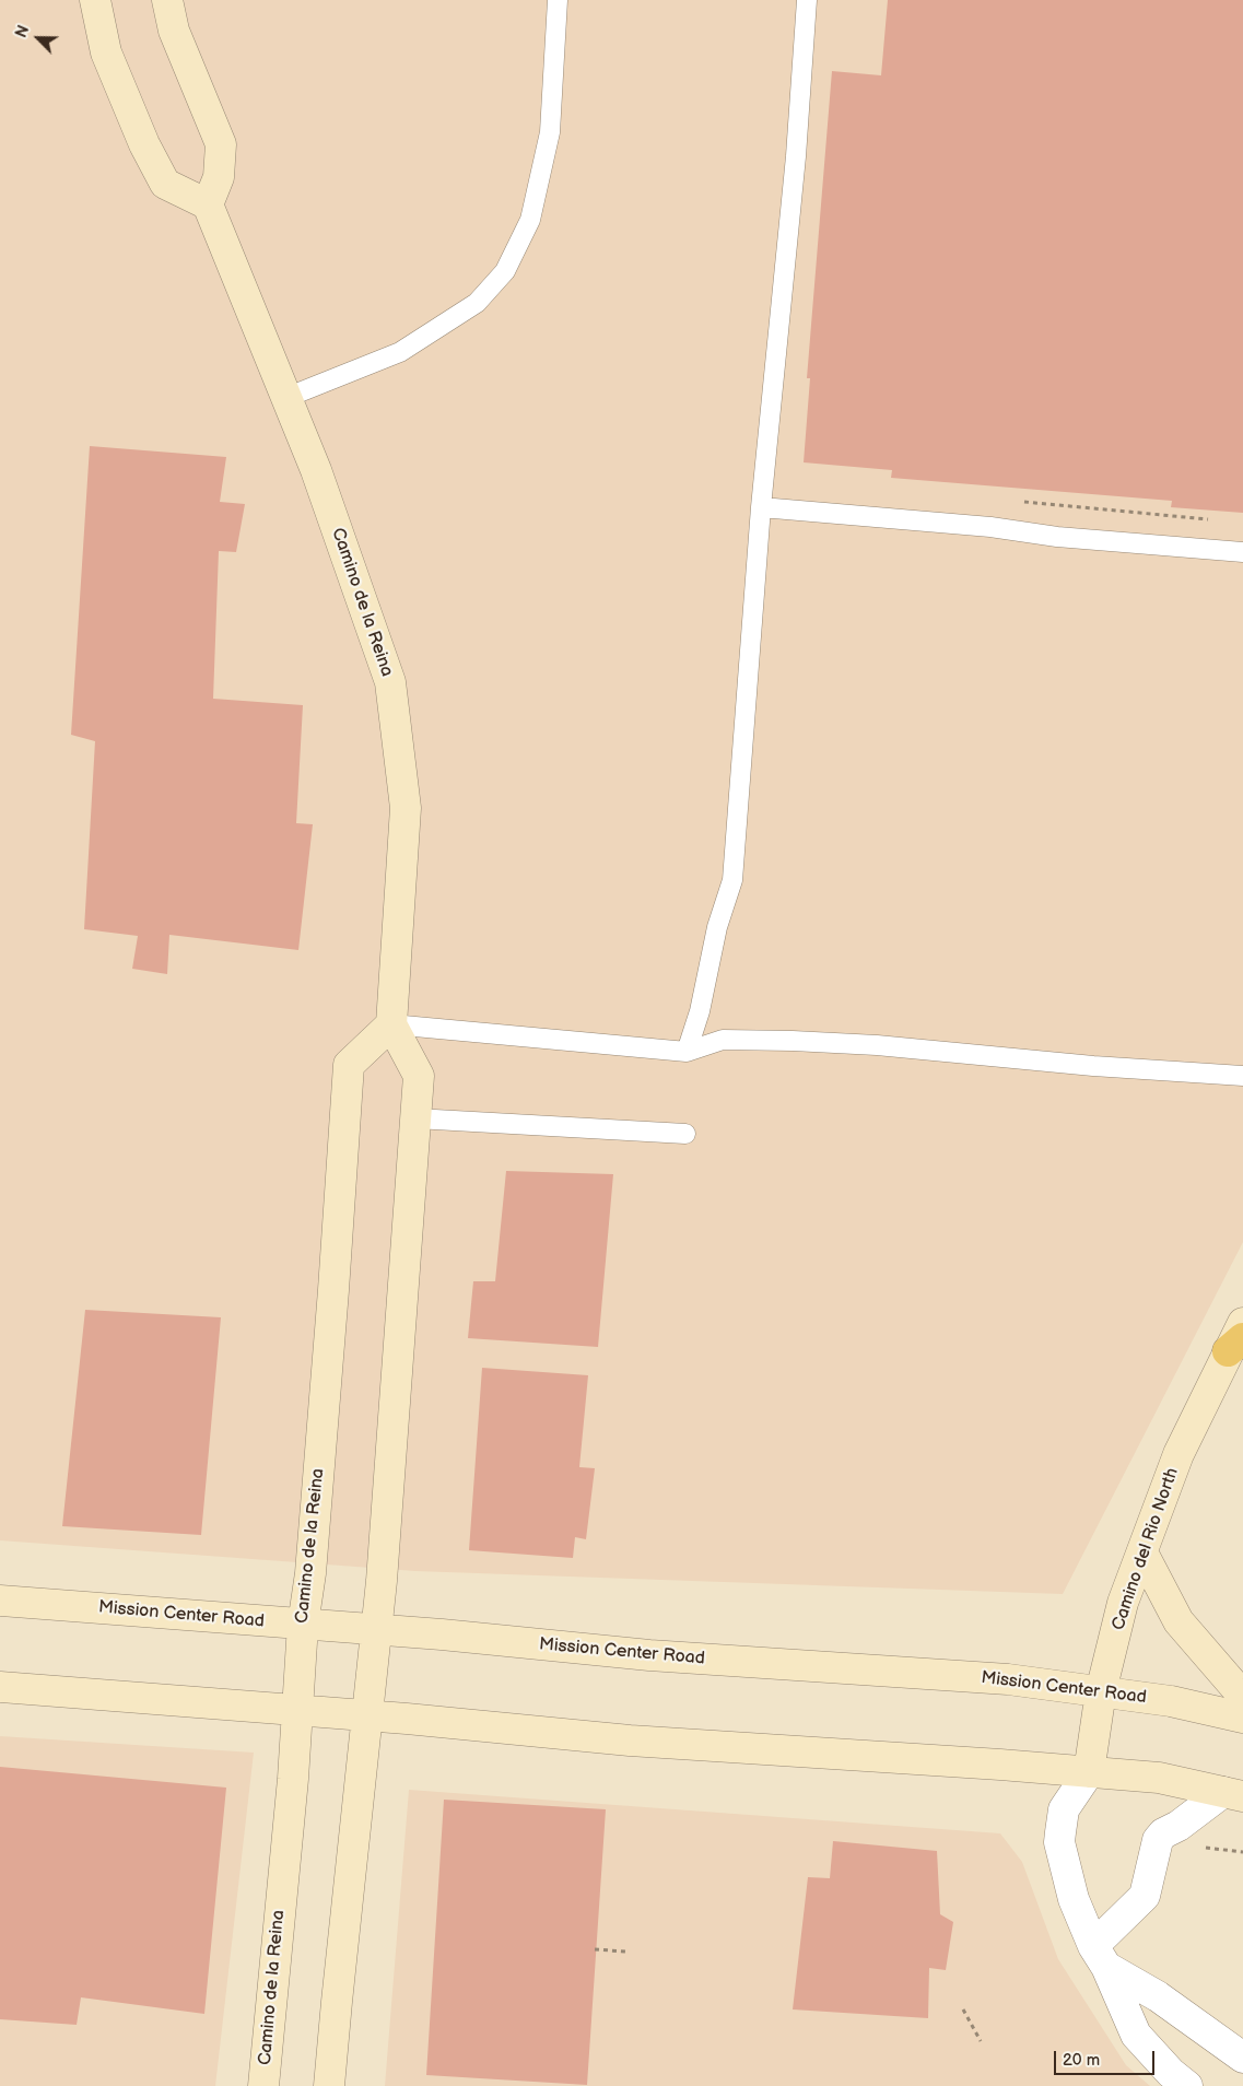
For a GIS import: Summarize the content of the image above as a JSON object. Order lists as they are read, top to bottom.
{
  "streets": {
    "main road": ["Camino de la Reina", "Camino del Rio North", "Mission Center Road"]
  },
  "crossings": [
    ["Camino de la Reina", "Mission Center Road"],
    ["Camino del Rio North", "Mission Center Road"]
  ],
  "scale_bar": "20 m",
  "north": "top left"
}
